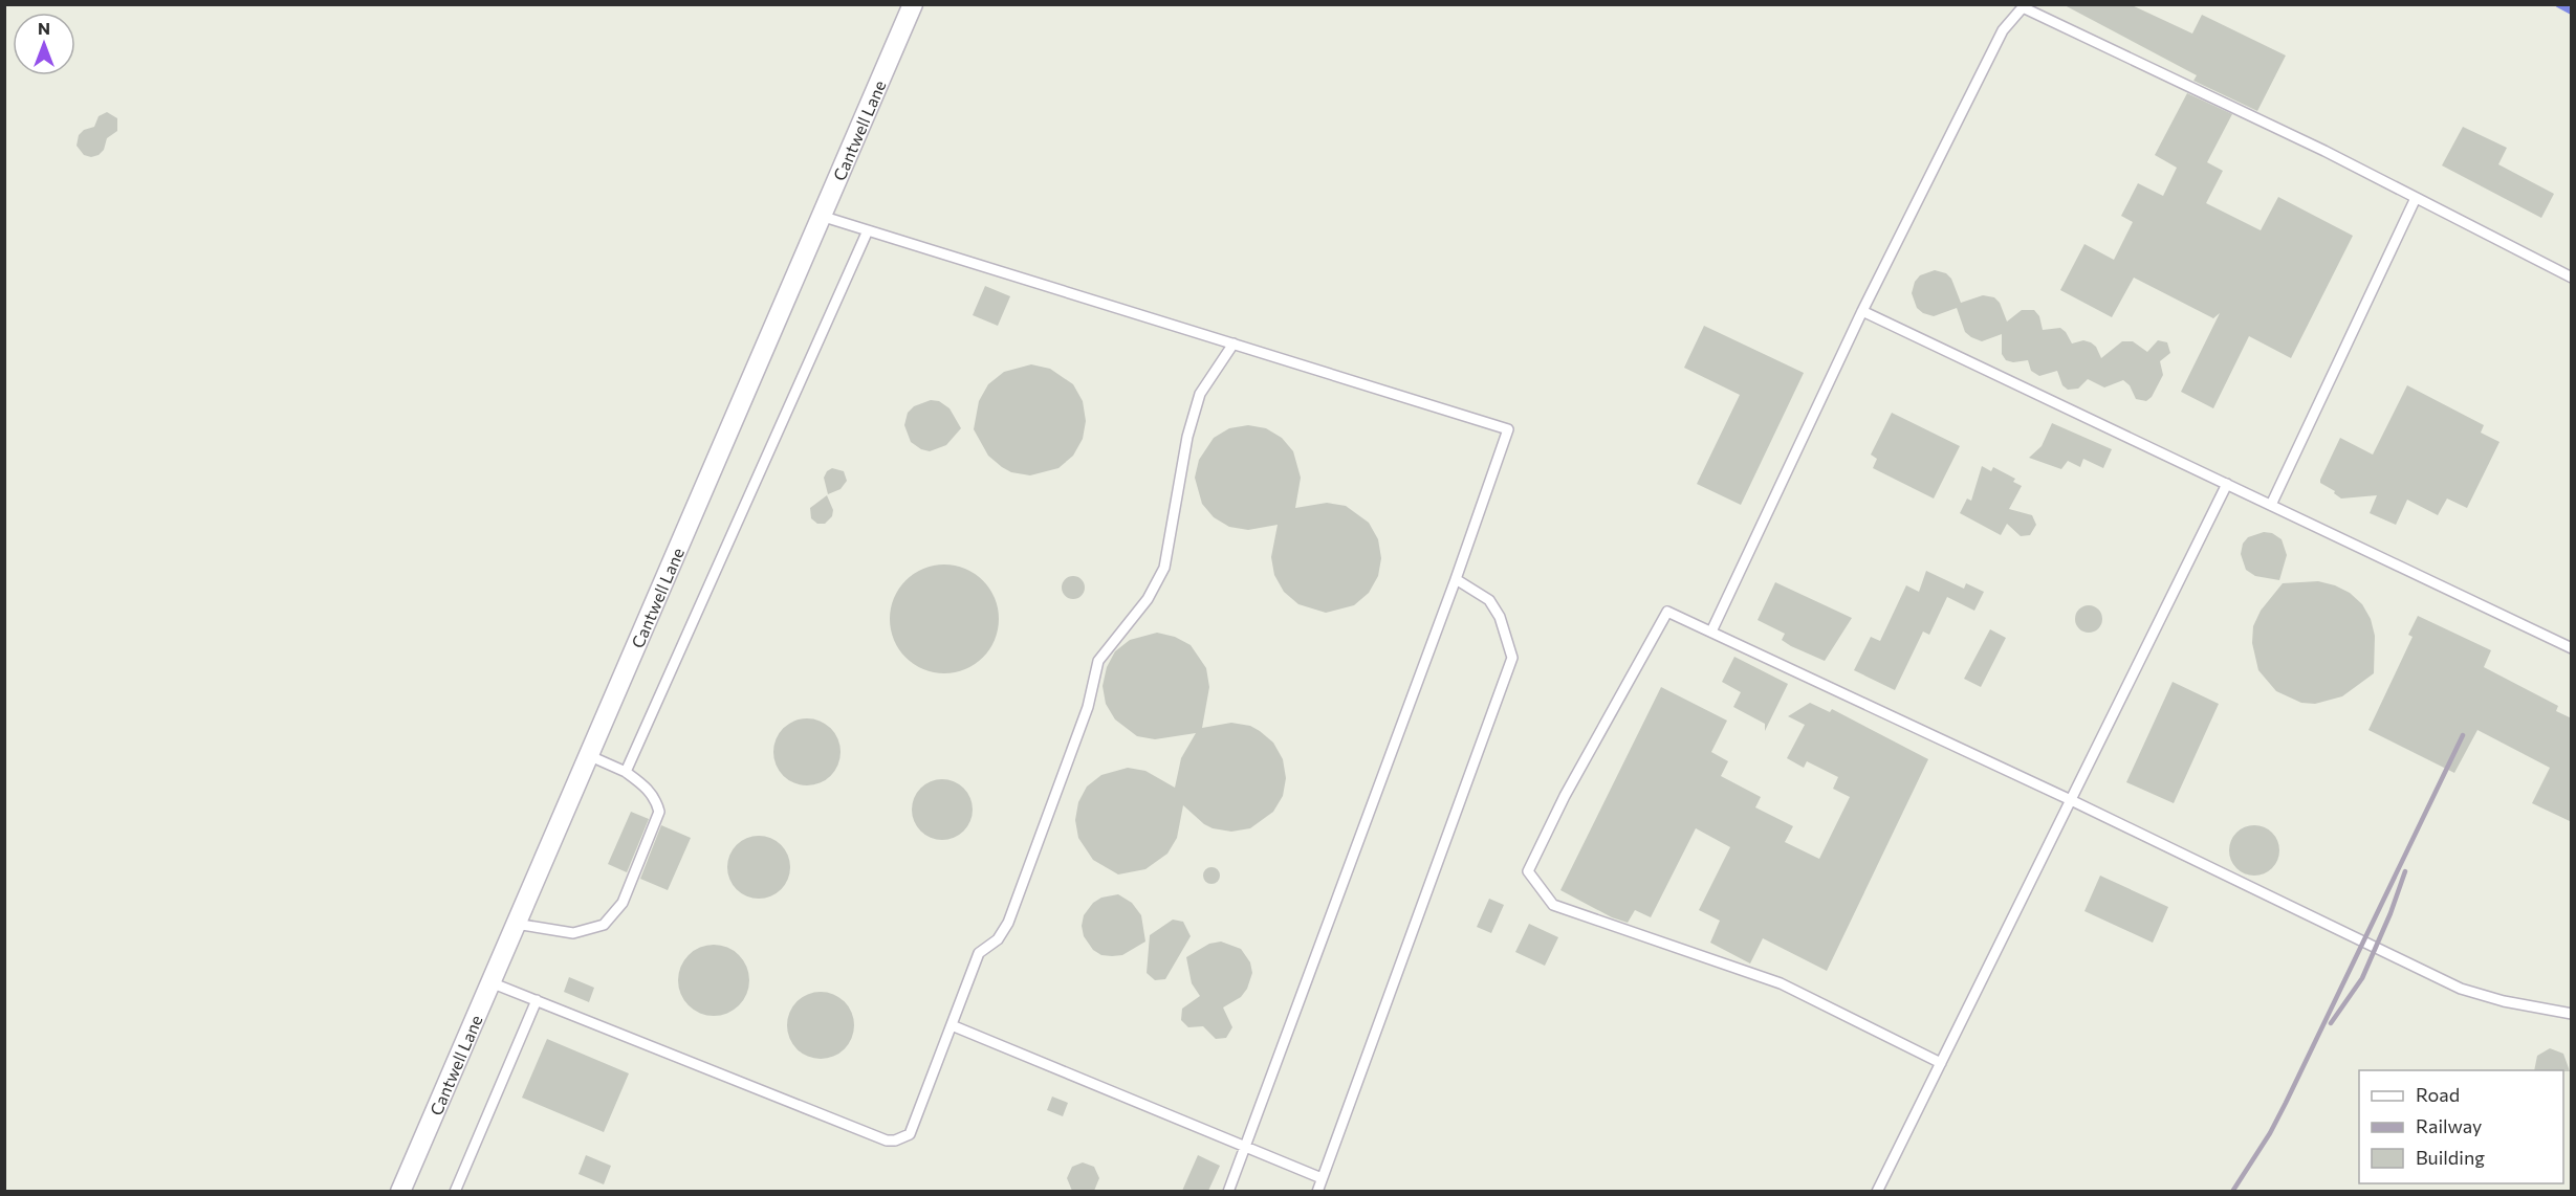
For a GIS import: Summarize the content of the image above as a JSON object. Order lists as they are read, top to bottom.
{
  "streets": {
    "street": ["Cantwell Lane"]
  },
  "legend": ["Road", "Railway", "Building"],
  "north": "top"
}
